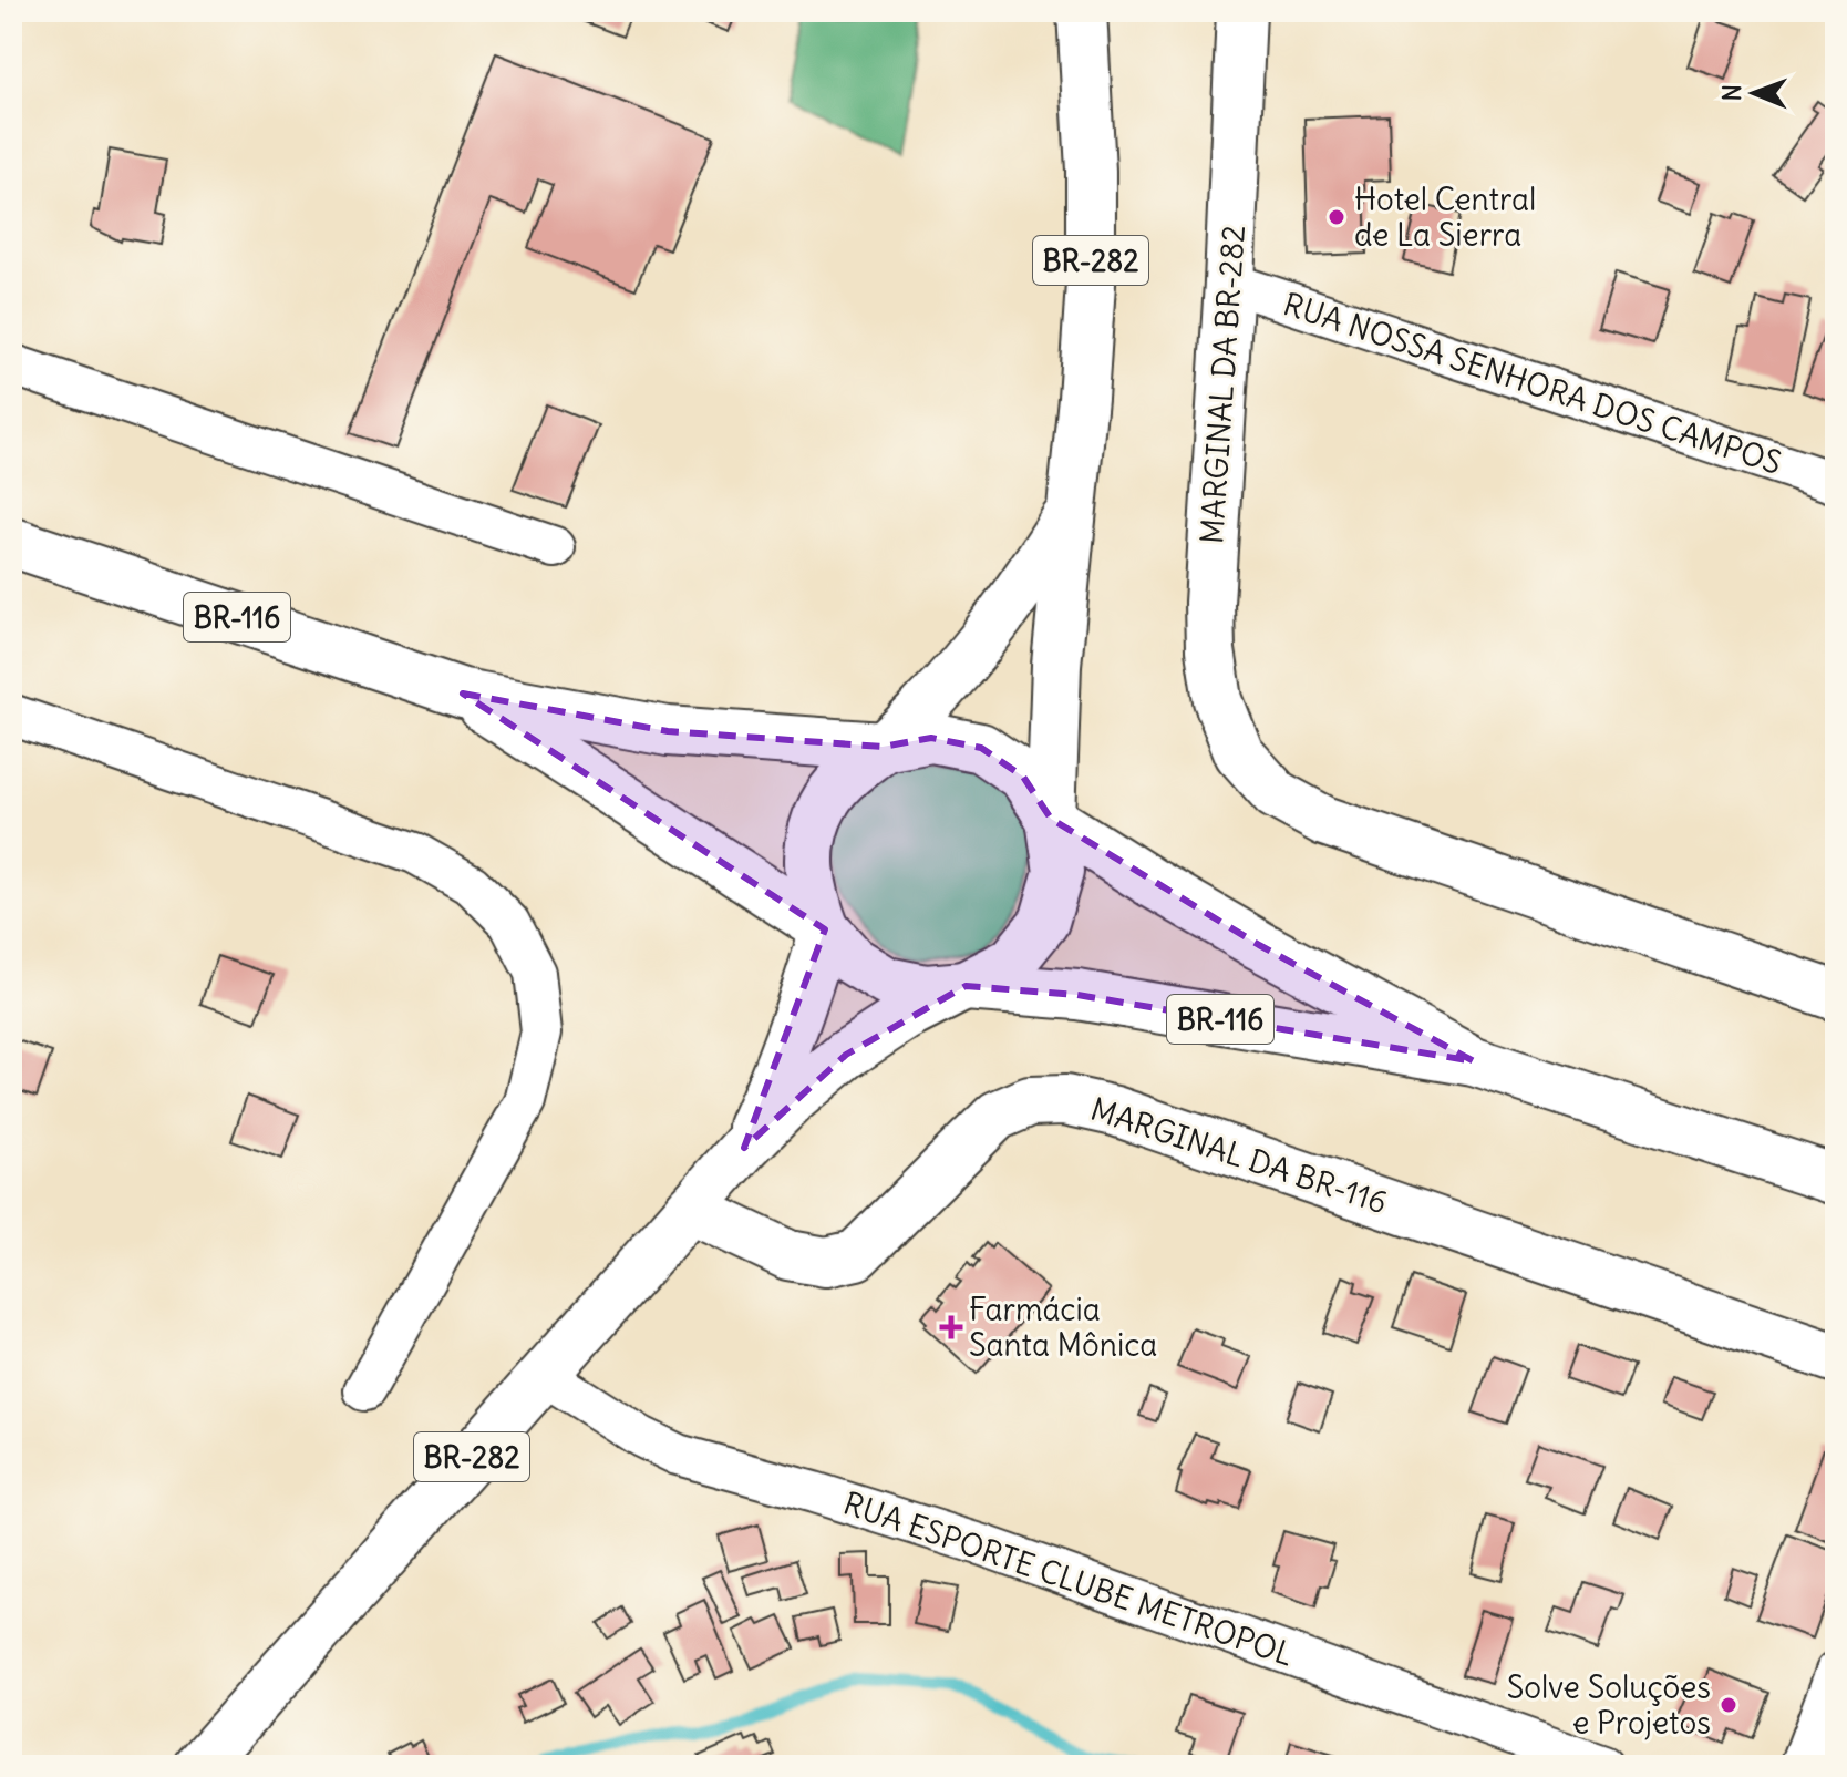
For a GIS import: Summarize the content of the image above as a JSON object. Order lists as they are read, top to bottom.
{
  "streets": {
    "main road": [
      "BR-282",
      "MARGINAL DA BR-282",
      "BR-116",
      "MARGINAL DA BR-116"
    ],
    "street": ["RUA NOSSA SENHORA DOS CAMPOS", "RUA ESPORTE CLUBE METROPOL"]
  },
  "crossings": [
    ["BR-282", "BR-116"],
    ["BR-282", "MARGINAL DA BR-116"],
    ["BR-282", "RUA ESPORTE CLUBE METROPOL"],
    ["RUA NOSSA SENHORA DOS CAMPOS", "MARGINAL DA BR-282"]
  ],
  "places": {
    "other": ["Hotel Central de La Sierra", "Solve Soluções e Projetos"],
    "health": ["Farmácia Santa Mônica"]
  },
  "north": "left"
}
